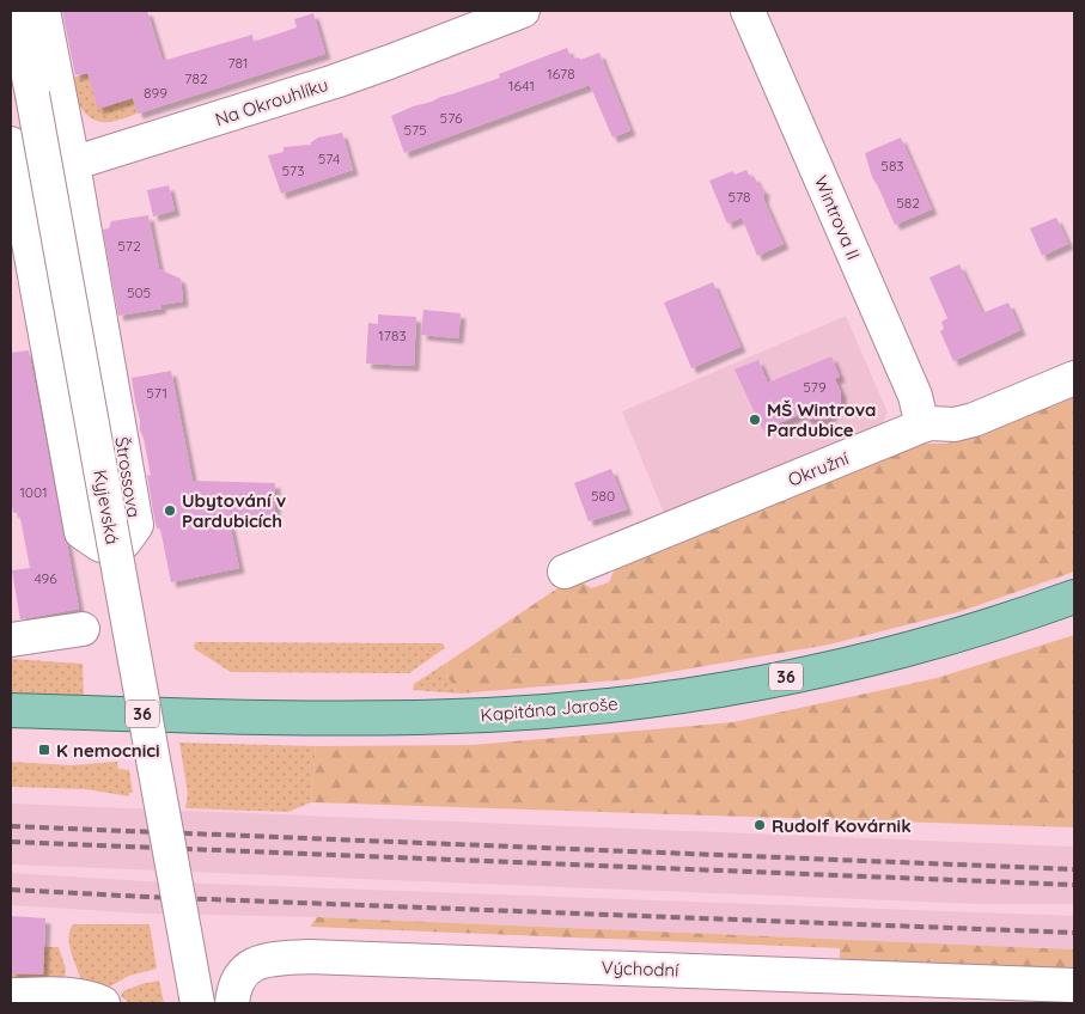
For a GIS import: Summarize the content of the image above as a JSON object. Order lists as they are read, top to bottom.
{
  "streets": {
    "main road": ["36", "Kapitána Jaroše"],
    "street": [
      "Na Okrouhlíku",
      "Wintrova II",
      "Okružní",
      "Štrossova",
      "Kyjevská",
      "Východní"
    ]
  },
  "crossings": [
    ["Na Okrouhlíku", "Štrossova"],
    ["Wintrova II", "Okružní"]
  ],
  "places": {
    "other": ["MŠ Wintrova Pardubice", "Ubytování v Pardubicích", "Rudolf Kovárnik"],
    "transit": ["K nemocnici"]
  },
  "house_numbers": [
    "781",
    "1678",
    "782",
    "1641",
    "899",
    "576",
    "575",
    "574",
    "583",
    "573",
    "578",
    "582",
    "572",
    "505",
    "1783",
    "579",
    "571",
    "1001",
    "580",
    "496"
  ]
}
